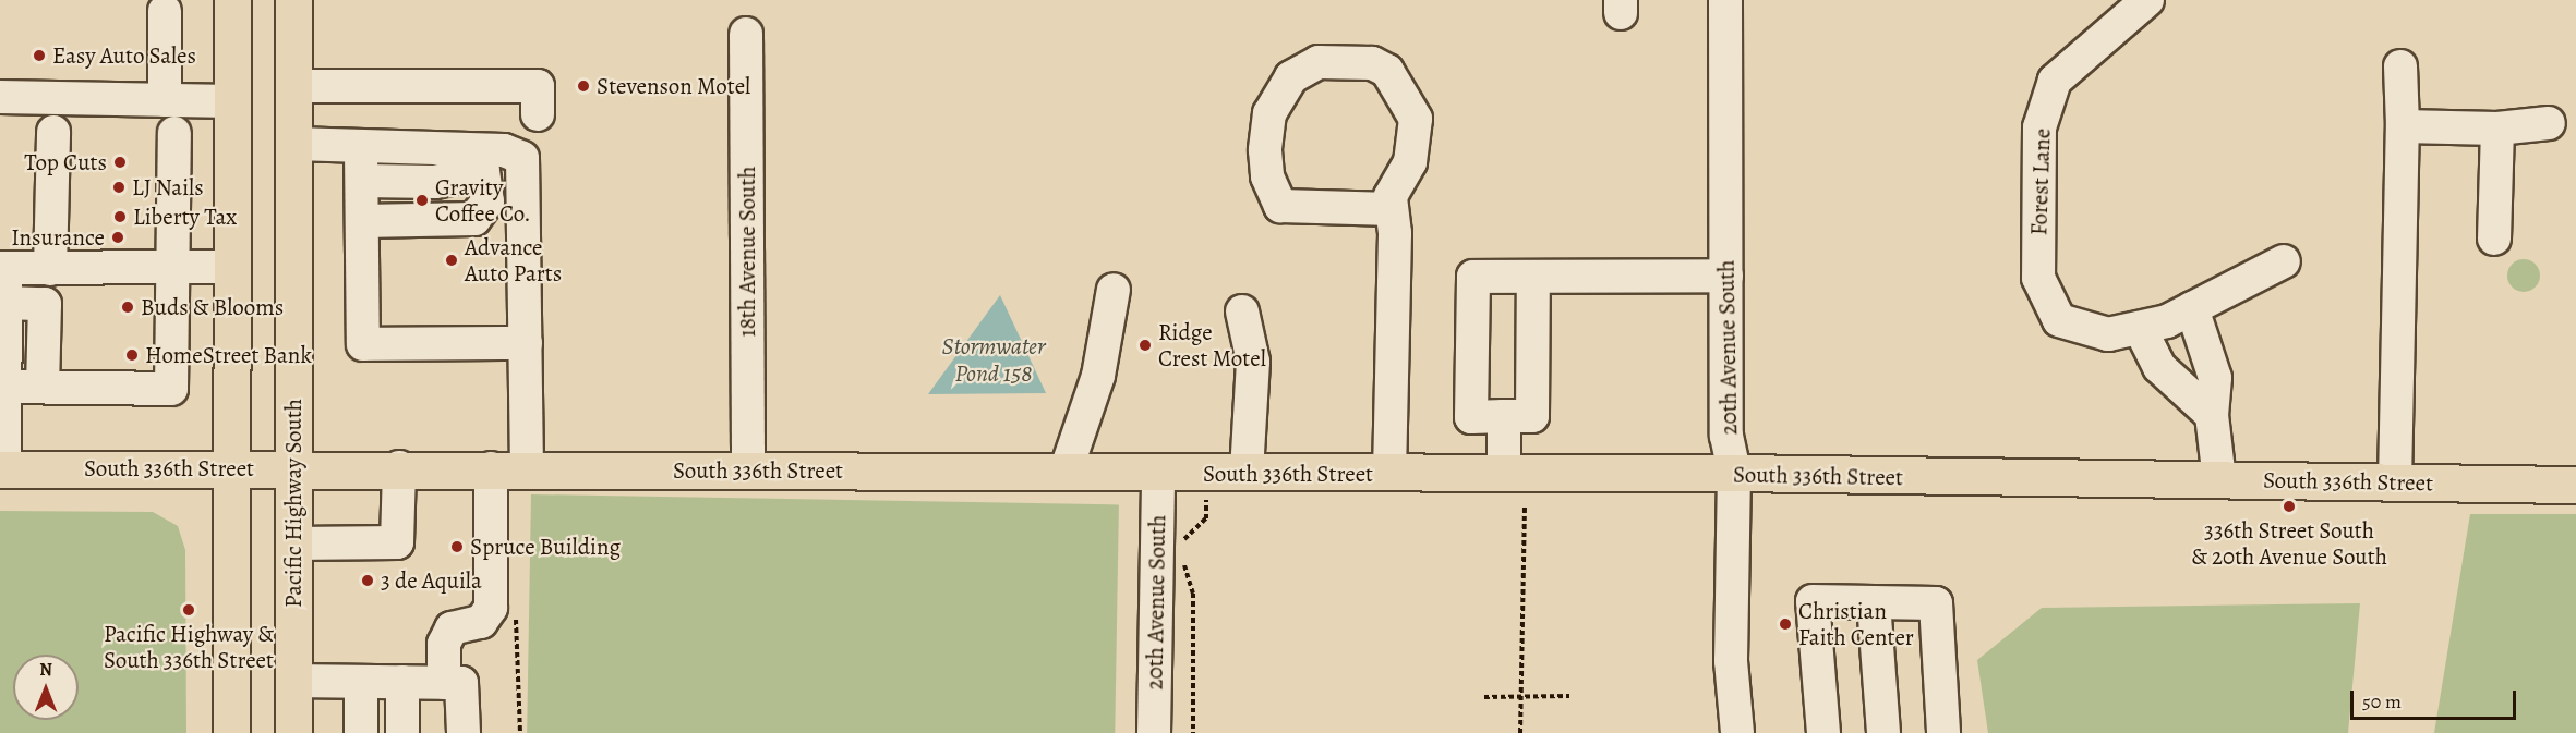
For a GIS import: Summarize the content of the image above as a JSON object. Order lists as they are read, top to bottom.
{
  "streets": {
    "main road": ["South 336th Street", "Pacific Highway South"],
    "street": ["Forest Lane", "18th Avenue South", "20th Avenue South"]
  },
  "crossings": [
    ["18th Avenue South", "South 336th Street"],
    ["20th Avenue South", "South 336th Street"],
    ["South 336th Street", "Pacific Highway South"]
  ],
  "water": ["Stormwater Pond 158"],
  "places": [
    "Easy Auto Sales",
    "Stevenson Motel",
    "Top Cuts",
    "LJ Nails",
    "Gravity Coffee Co.",
    "Liberty Tax",
    "Insurance",
    "Advance Auto Parts",
    "Buds & Blooms",
    "Ridge Crest Motel",
    "HomeStreet Bank",
    "336th Street South & 20th Avenue South",
    "Spruce Building",
    "3 de Aquila",
    "Pacific Highway & South 336th Street",
    "Christian Faith Center"
  ],
  "scale_bar": "50 m",
  "north": "top"
}
